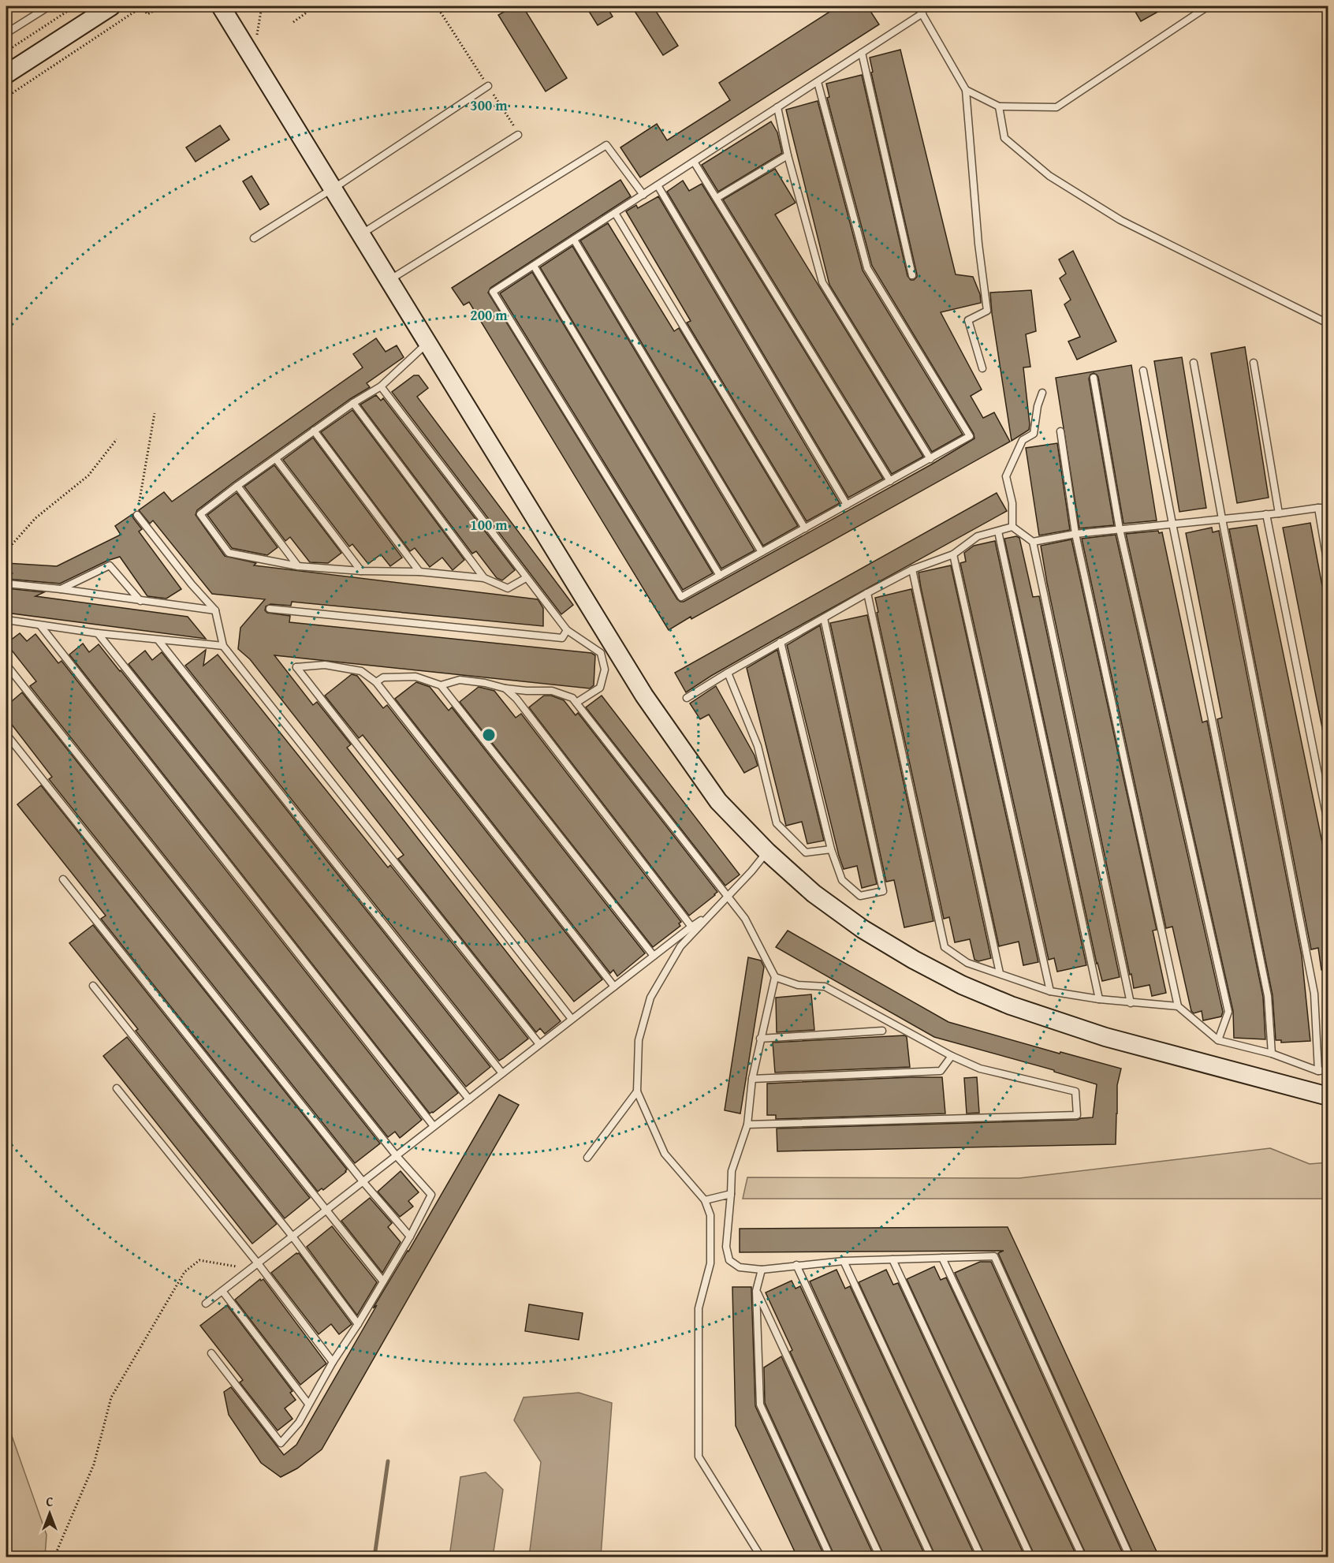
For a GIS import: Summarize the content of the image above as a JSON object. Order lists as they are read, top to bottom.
{
  "north": "top",
  "rings": ["300 m", "200 m", "100 m"]
}
